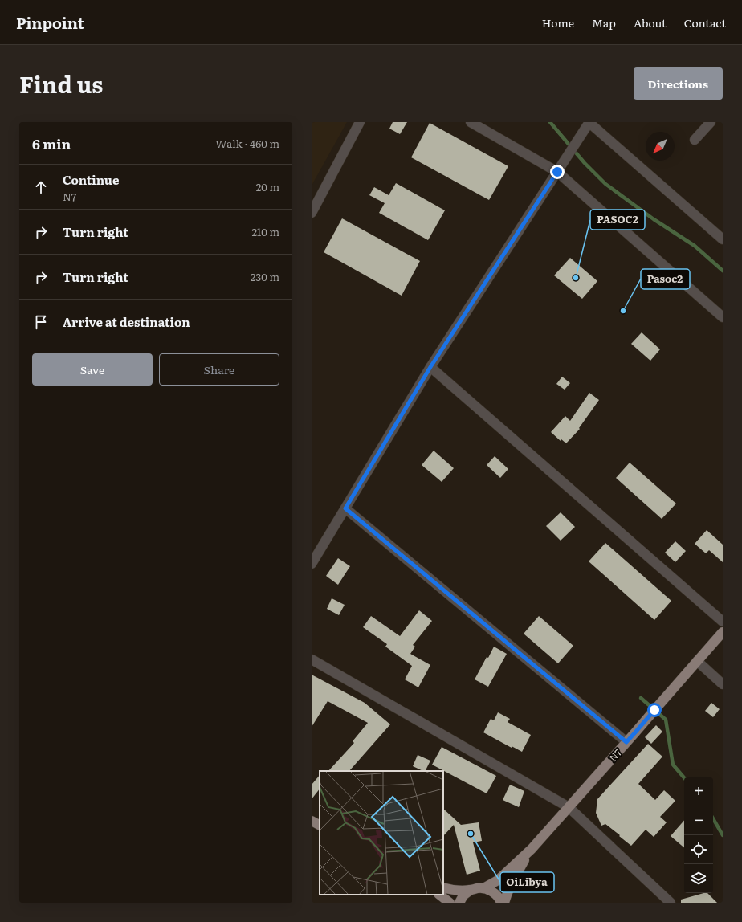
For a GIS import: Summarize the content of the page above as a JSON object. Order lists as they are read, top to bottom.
{
  "streets": {
    "main road": ["N7"]
  },
  "places": ["PASOC2", "Pasoc2", "OiLibya"],
  "north": "bottom left",
  "page": {
    "header": "Pinpoint",
    "nav": [
      "Home",
      "Map",
      "About",
      "Contact"
    ],
    "title": "Find us",
    "buttons": [
      "Directions",
      ["Save", "Share"]
    ],
    "heading": ["6 min", "Walk · 460 m"],
    "list": [
      ["Continue", "N7", "20 m"],
      ["Turn right", "210 m"],
      ["Turn right", "230 m"],
      "Arrive at destination"
    ],
    "map_buttons": ["+", "−"]
  }
}
